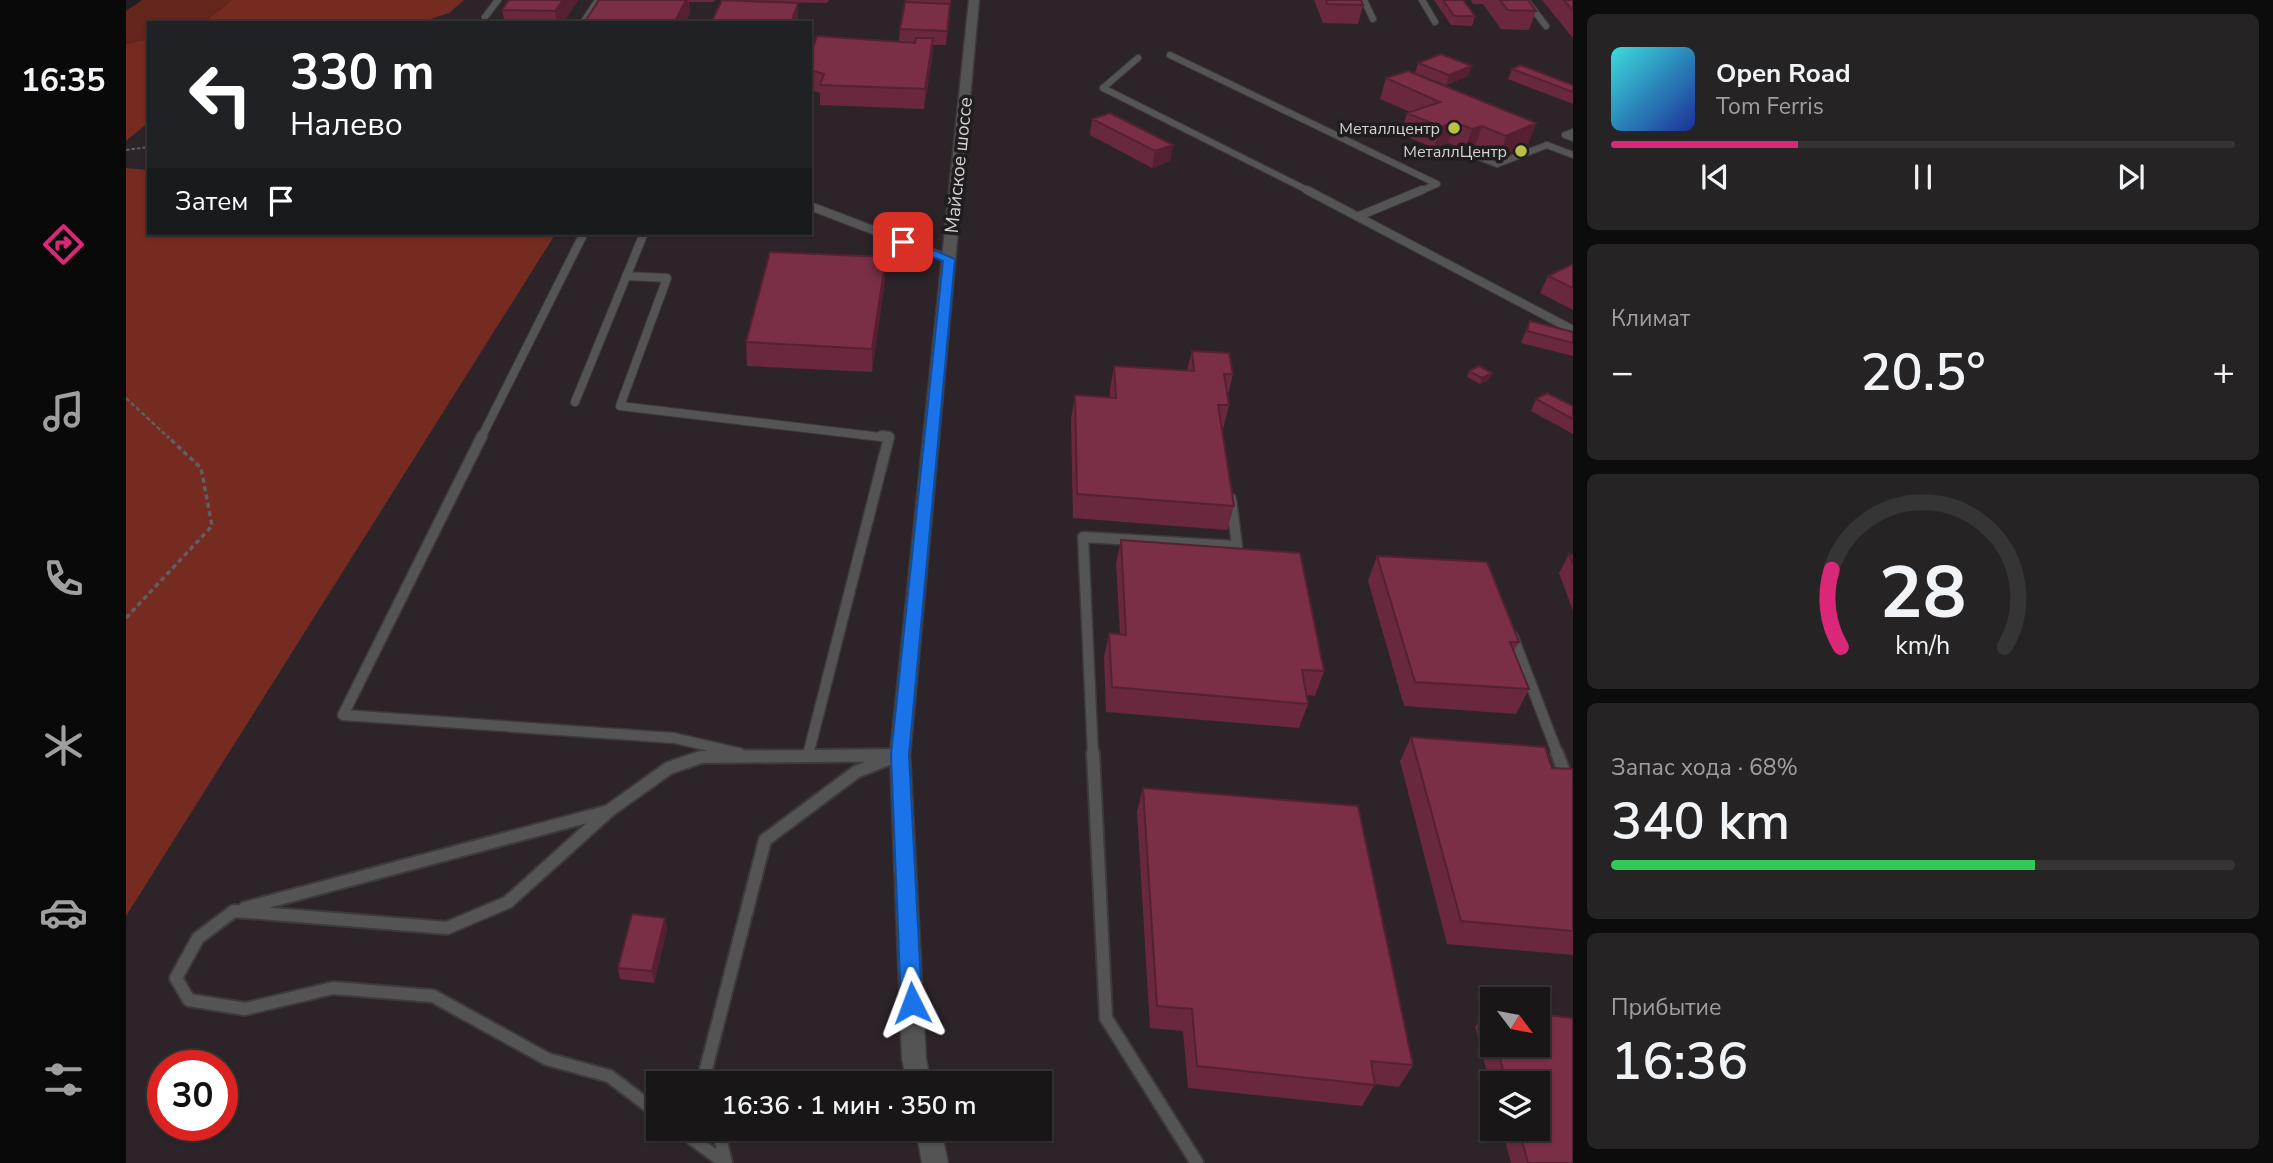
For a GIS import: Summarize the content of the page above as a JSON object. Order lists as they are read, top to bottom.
{
  "streets": {
    "street": ["Майское шоссе"]
  },
  "places": ["Металлцентр", "МеталлЦентр"],
  "north": "bottom right",
  "page": {
    "tabs": "16:35",
    "turn": ["330 m", "Налево"],
    "song": ["Open Road", "Tom Ferris"],
    "then": "Затем",
    "tile": [
      "Климат",
      ["Запас хода · 68%", "340 km"],
      ["Прибытие", "16:36"]
    ],
    "heat": ["−", "20.5°", "+"],
    "limit": "30",
    "trip": "16:36 · 1 мин · 350 m",
    "gauge": ["28", "km/h"]
  }
}
